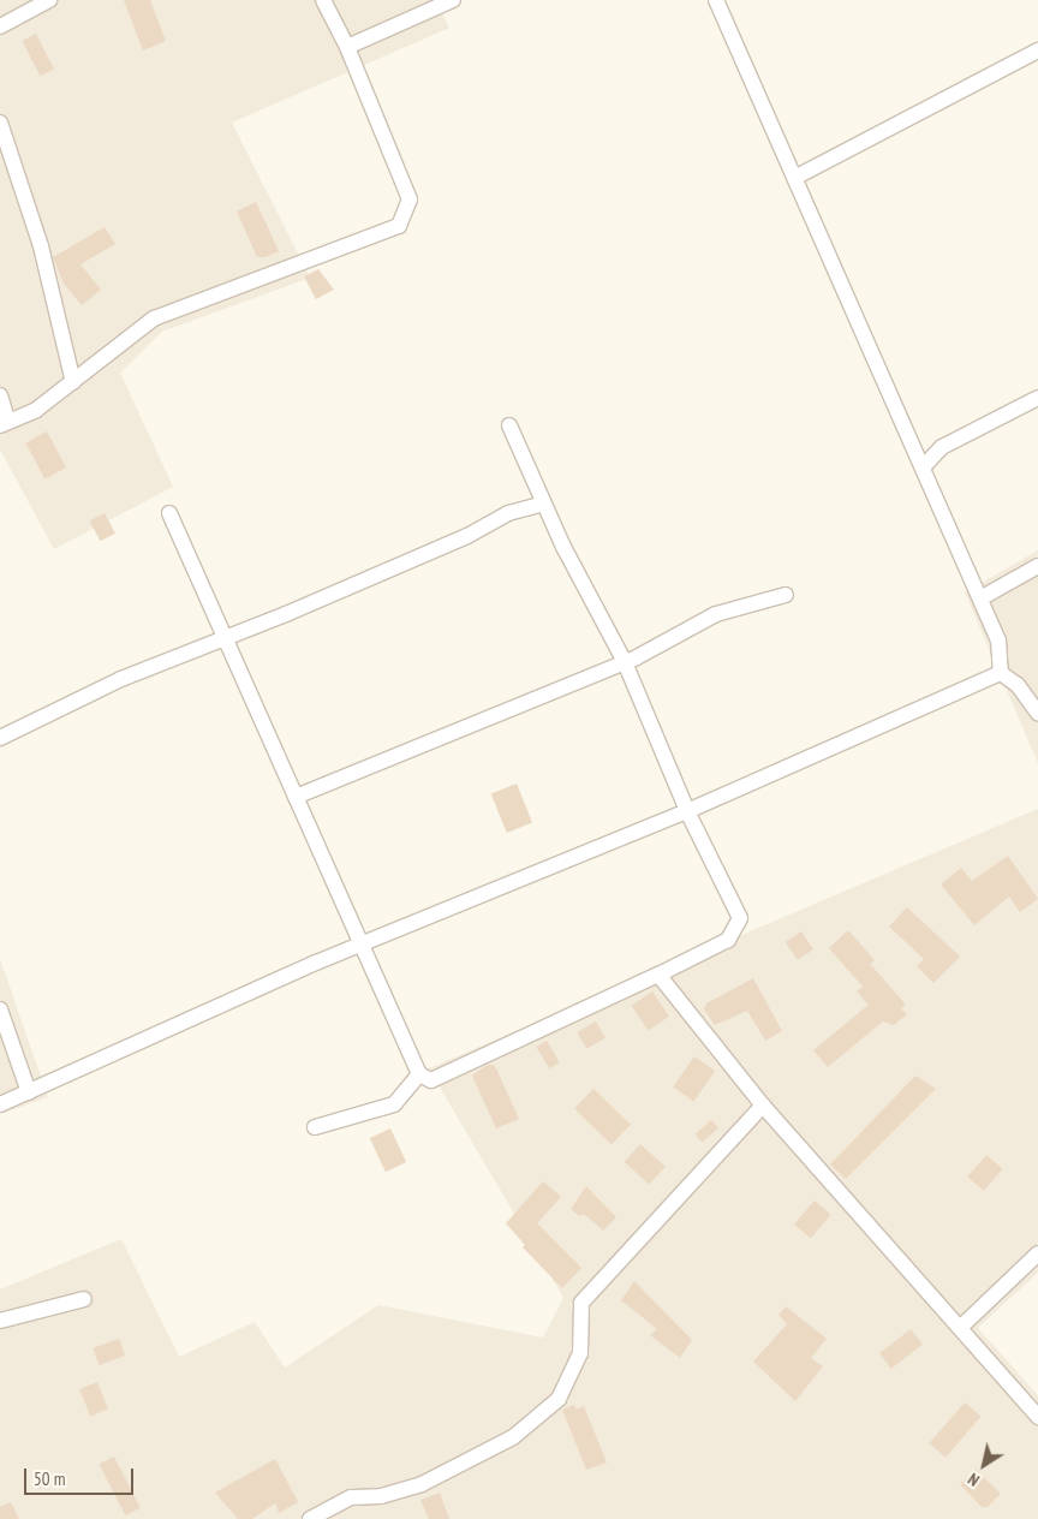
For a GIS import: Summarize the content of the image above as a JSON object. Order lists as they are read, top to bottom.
{
  "scale_bar": "50 m",
  "north": "bottom left"
}
